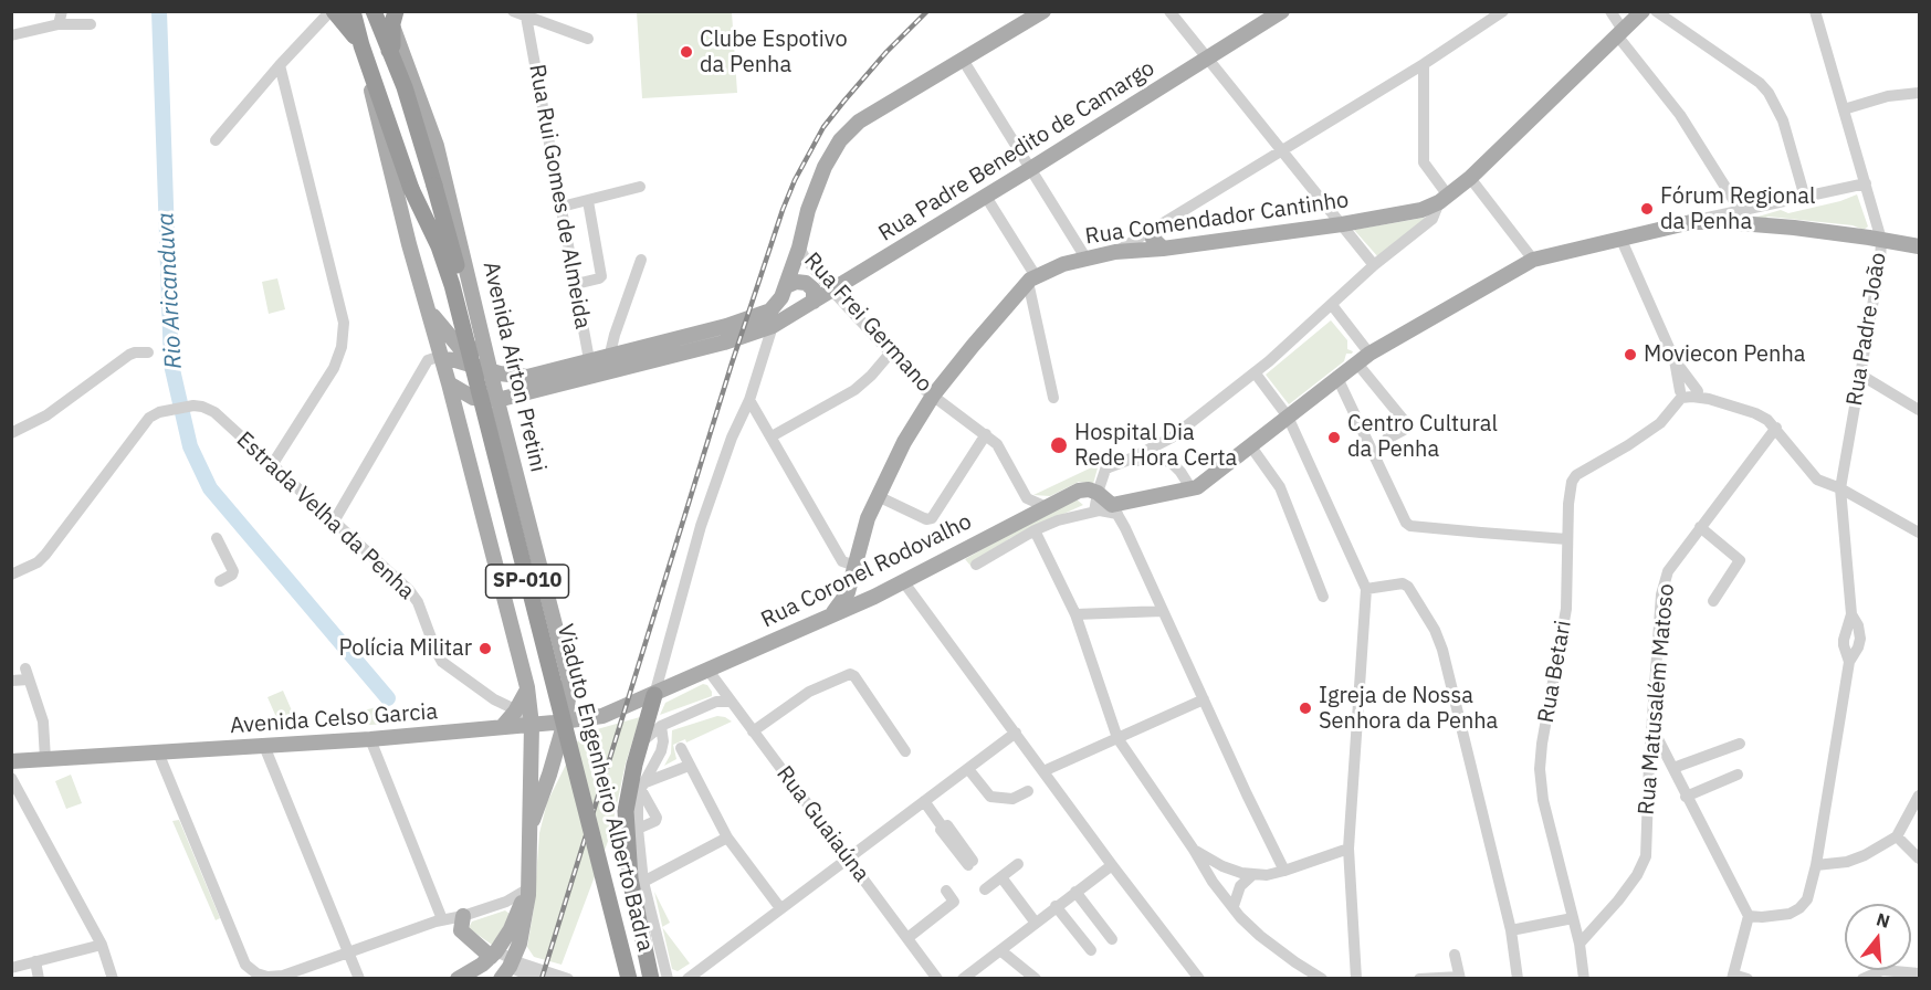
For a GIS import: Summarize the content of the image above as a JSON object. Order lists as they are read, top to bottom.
{
  "streets": {
    "highway": ["SP-010", "Viaduto Engenheiro Alberto Badra"],
    "main road": [
      "Rua Padre Benedito de Camargo",
      "Rua Comendador Cantinho",
      "Avenida Aírton Pretini",
      "Rua Coronel Rodovalho",
      "Avenida Celso Garcia"
    ],
    "street": [
      "Rua Rui Gomes de Almeida",
      "Rua Frei Germano",
      "Rua Padre João",
      "Estrada Velha da Penha",
      "Rua Betari",
      "Rua Matusalém Matoso",
      "Rua Guaiaúna"
    ]
  },
  "crossings": [
    ["Rua Padre Benedito de Camargo", "Rua Rui Gomes de Almeida"],
    ["Rua Padre Benedito de Camargo", "Rua Frei Germano"],
    ["Rua Comendador Cantinho", "Rua Frei Germano"],
    ["Rua Comendador Cantinho", "Rua Coronel Rodovalho"],
    ["Rua Frei Germano", "Rua Coronel Rodovalho"],
    ["Estrada Velha da Penha", "Avenida Celso Garcia"],
    ["Rua Coronel Rodovalho", "Rua Guaiaúna"],
    ["SP-010", "Viaduto Engenheiro Alberto Badra"],
    ["Rua Betari", "Rua Matusalém Matoso"]
  ],
  "water": ["Rio Aricanduva"],
  "places": [
    "Clube Espotivo da Penha",
    "Fórum Regional da Penha",
    "Moviecon Penha",
    "Centro Cultural da Penha",
    "Hospital Dia Rede Hora Certa",
    "Polícia Militar",
    "Igreja de Nossa Senhora da Penha"
  ],
  "north": "top"
}
